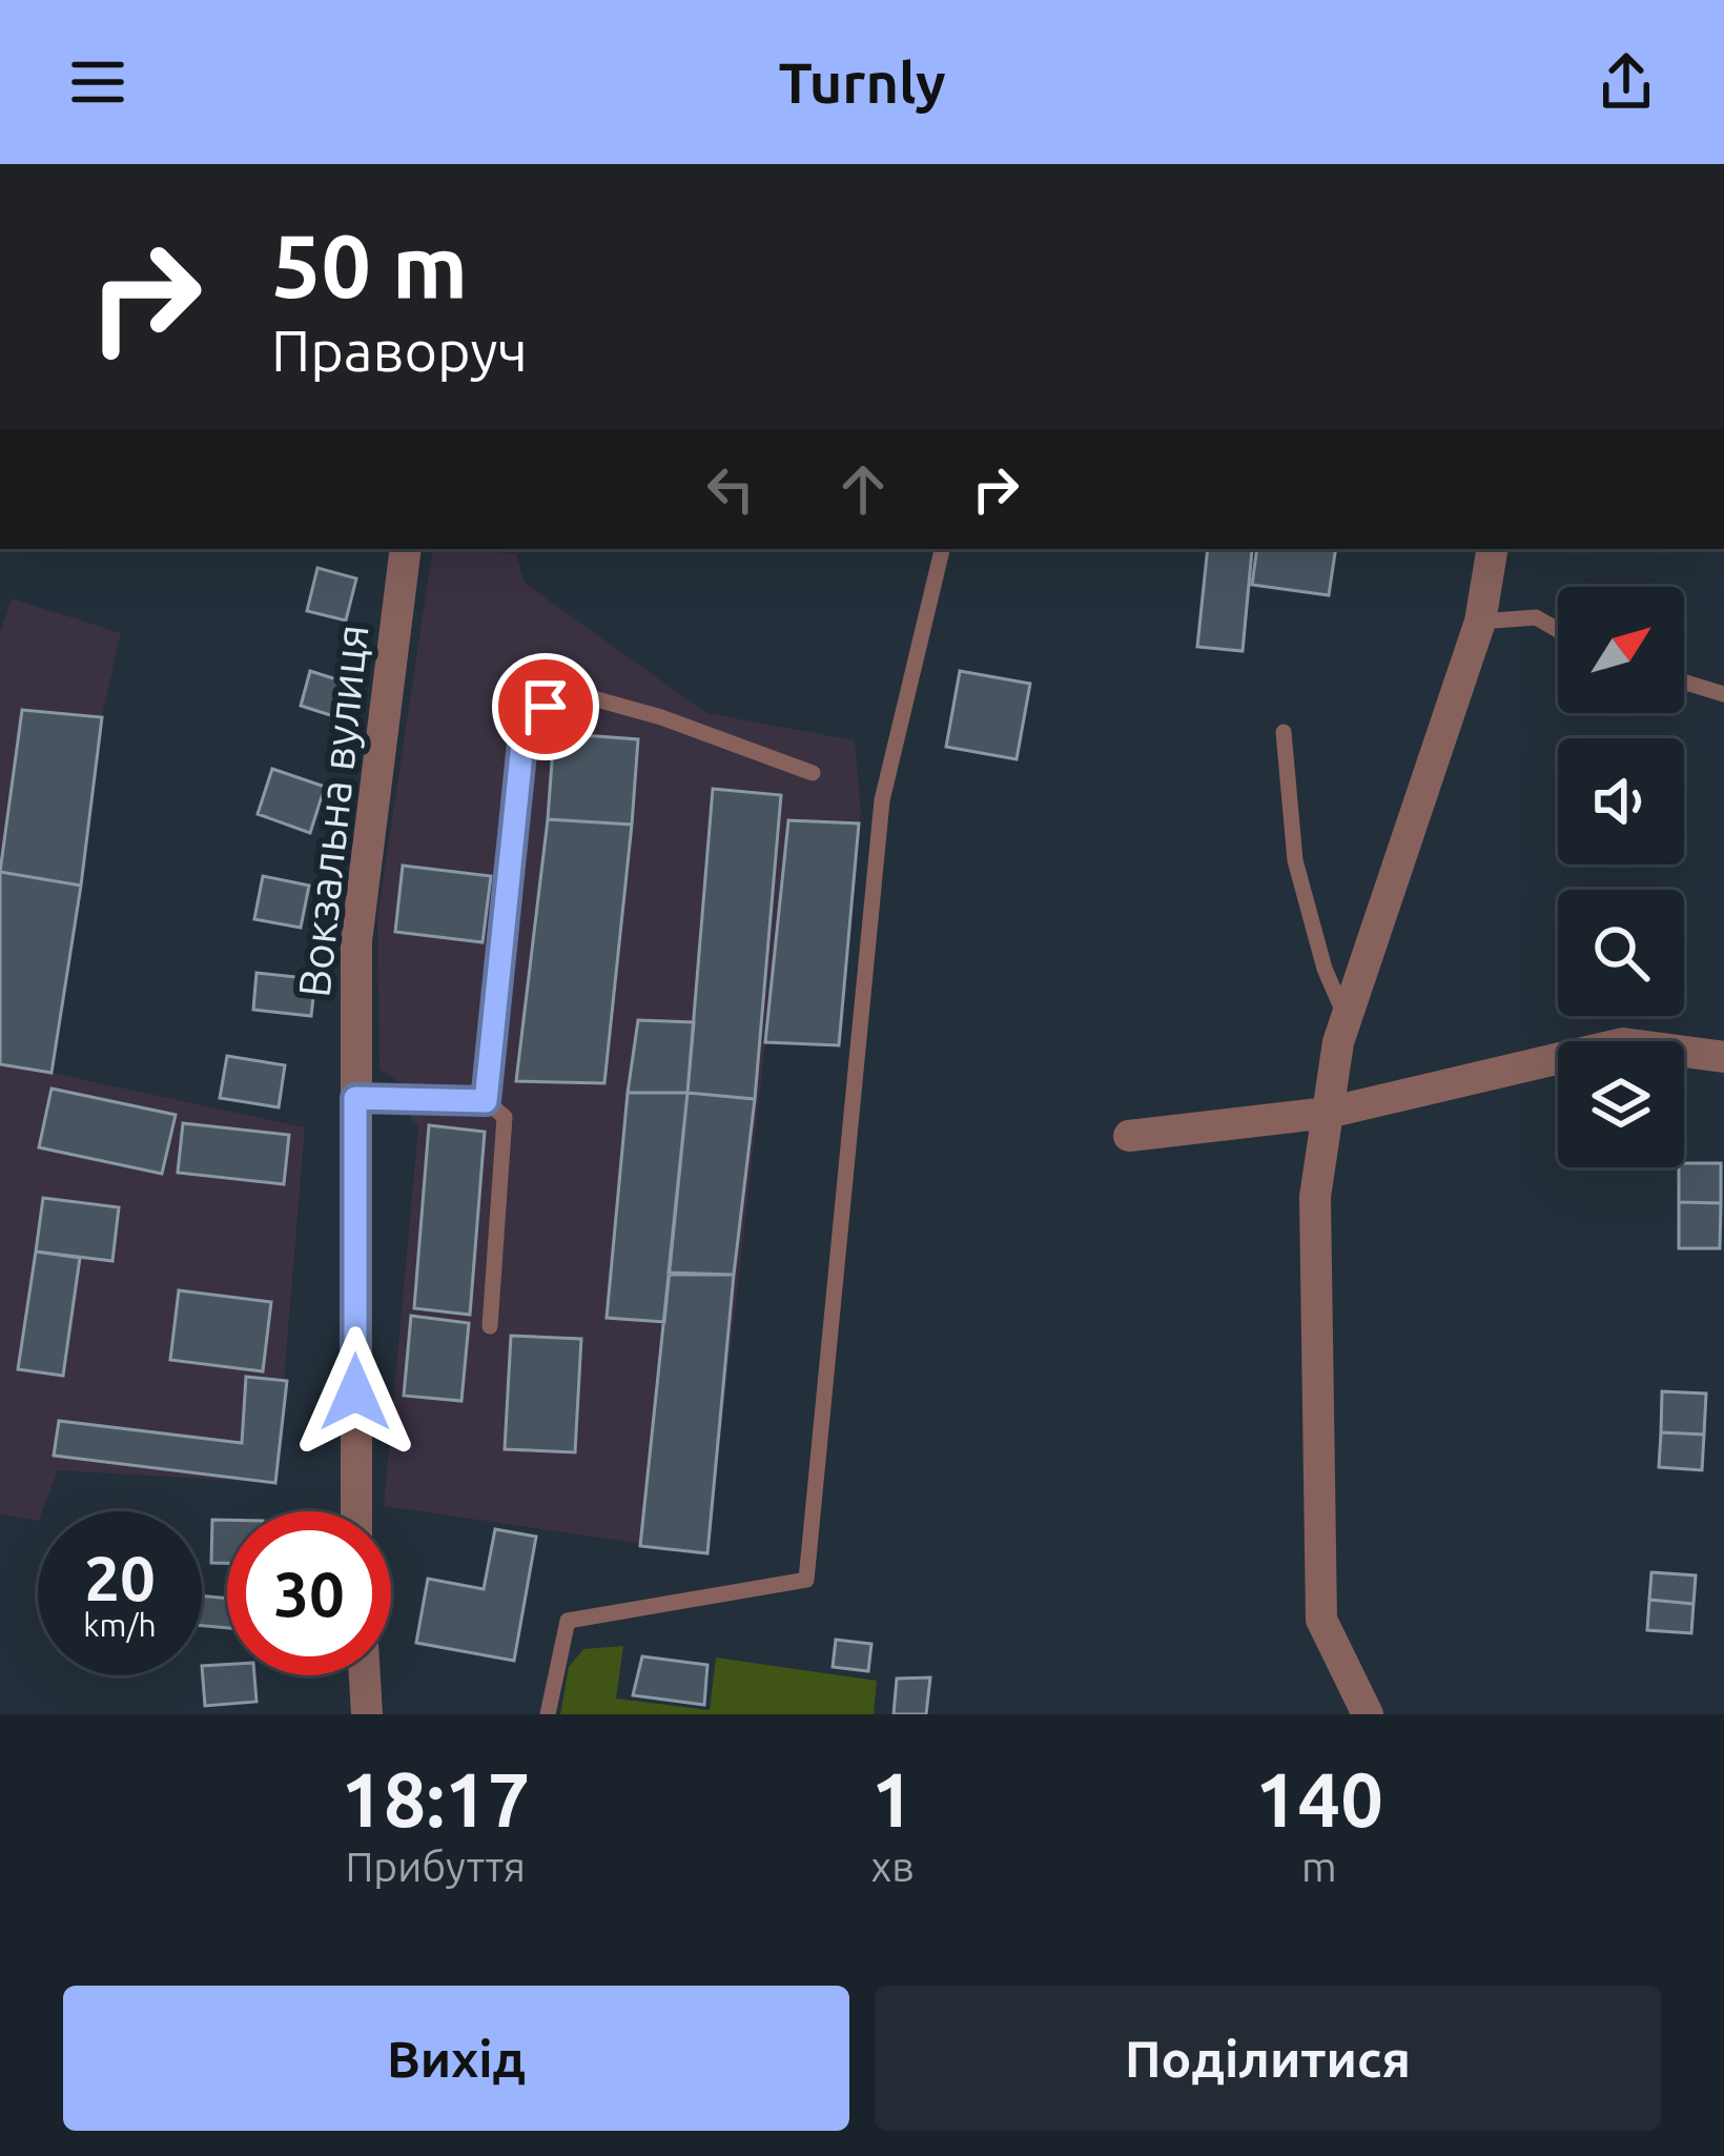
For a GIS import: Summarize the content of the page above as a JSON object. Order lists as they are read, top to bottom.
{
  "streets": {
    "street": ["Вокзальна вулиця"]
  },
  "north": "top right",
  "page": {
    "header": "Turnly",
    "turn": ["50 m", "Праворуч"],
    "speed": "20 km/h",
    "limit": "30",
    "eta": [
      "18:17",
      "Прибуття",
      "1",
      "хв",
      "140",
      "m"
    ],
    "buttons": ["Вихід", "Поділитися"]
  }
}
